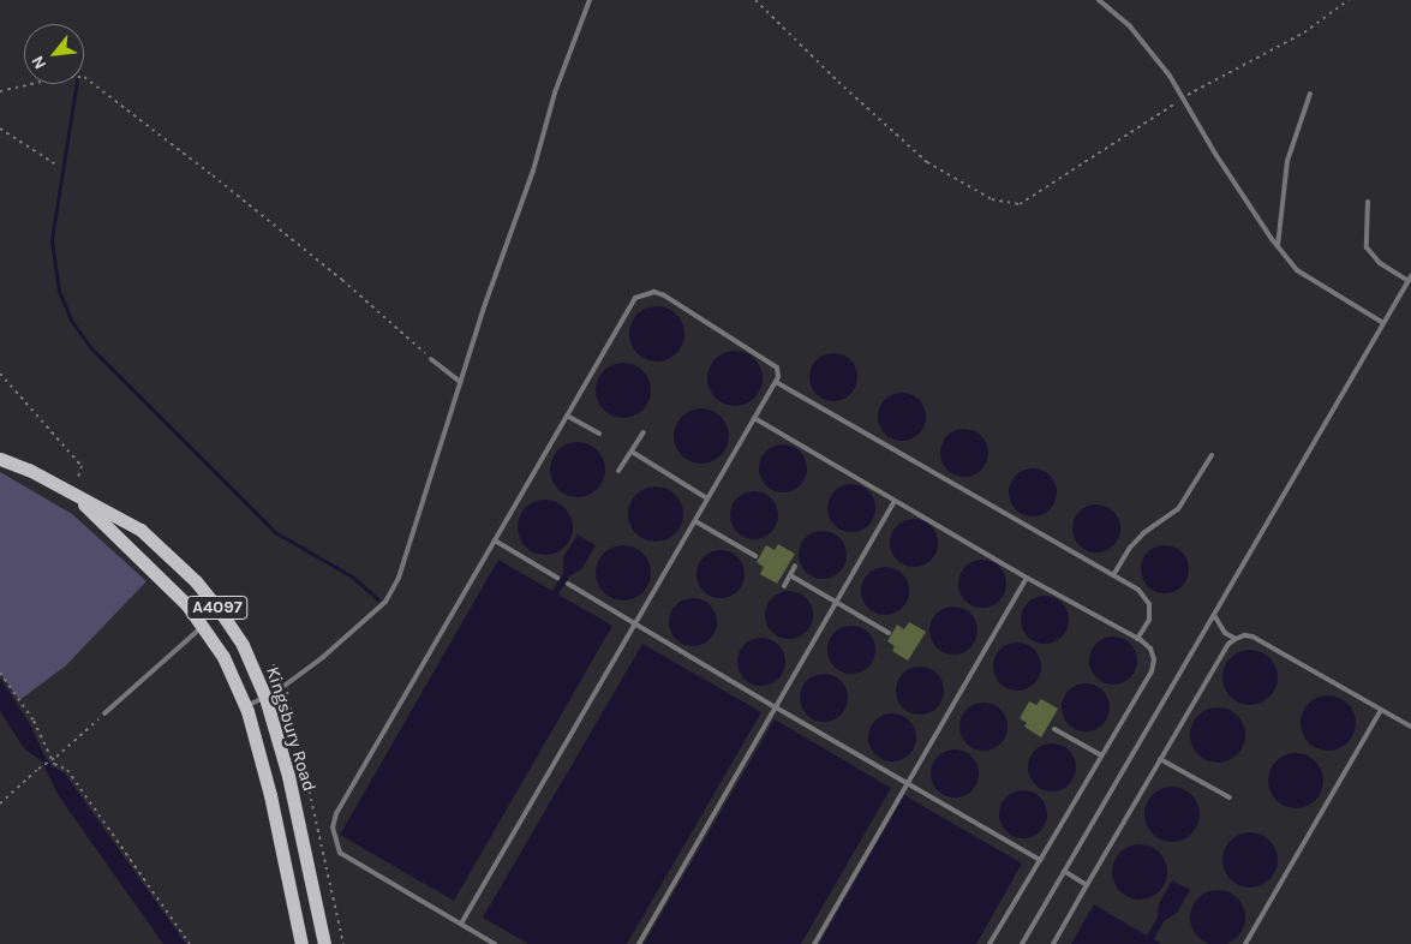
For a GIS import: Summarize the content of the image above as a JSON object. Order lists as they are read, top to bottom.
{
  "streets": {
    "main road": ["A4097", "Kingsbury Road"]
  },
  "north": "bottom left"
}
